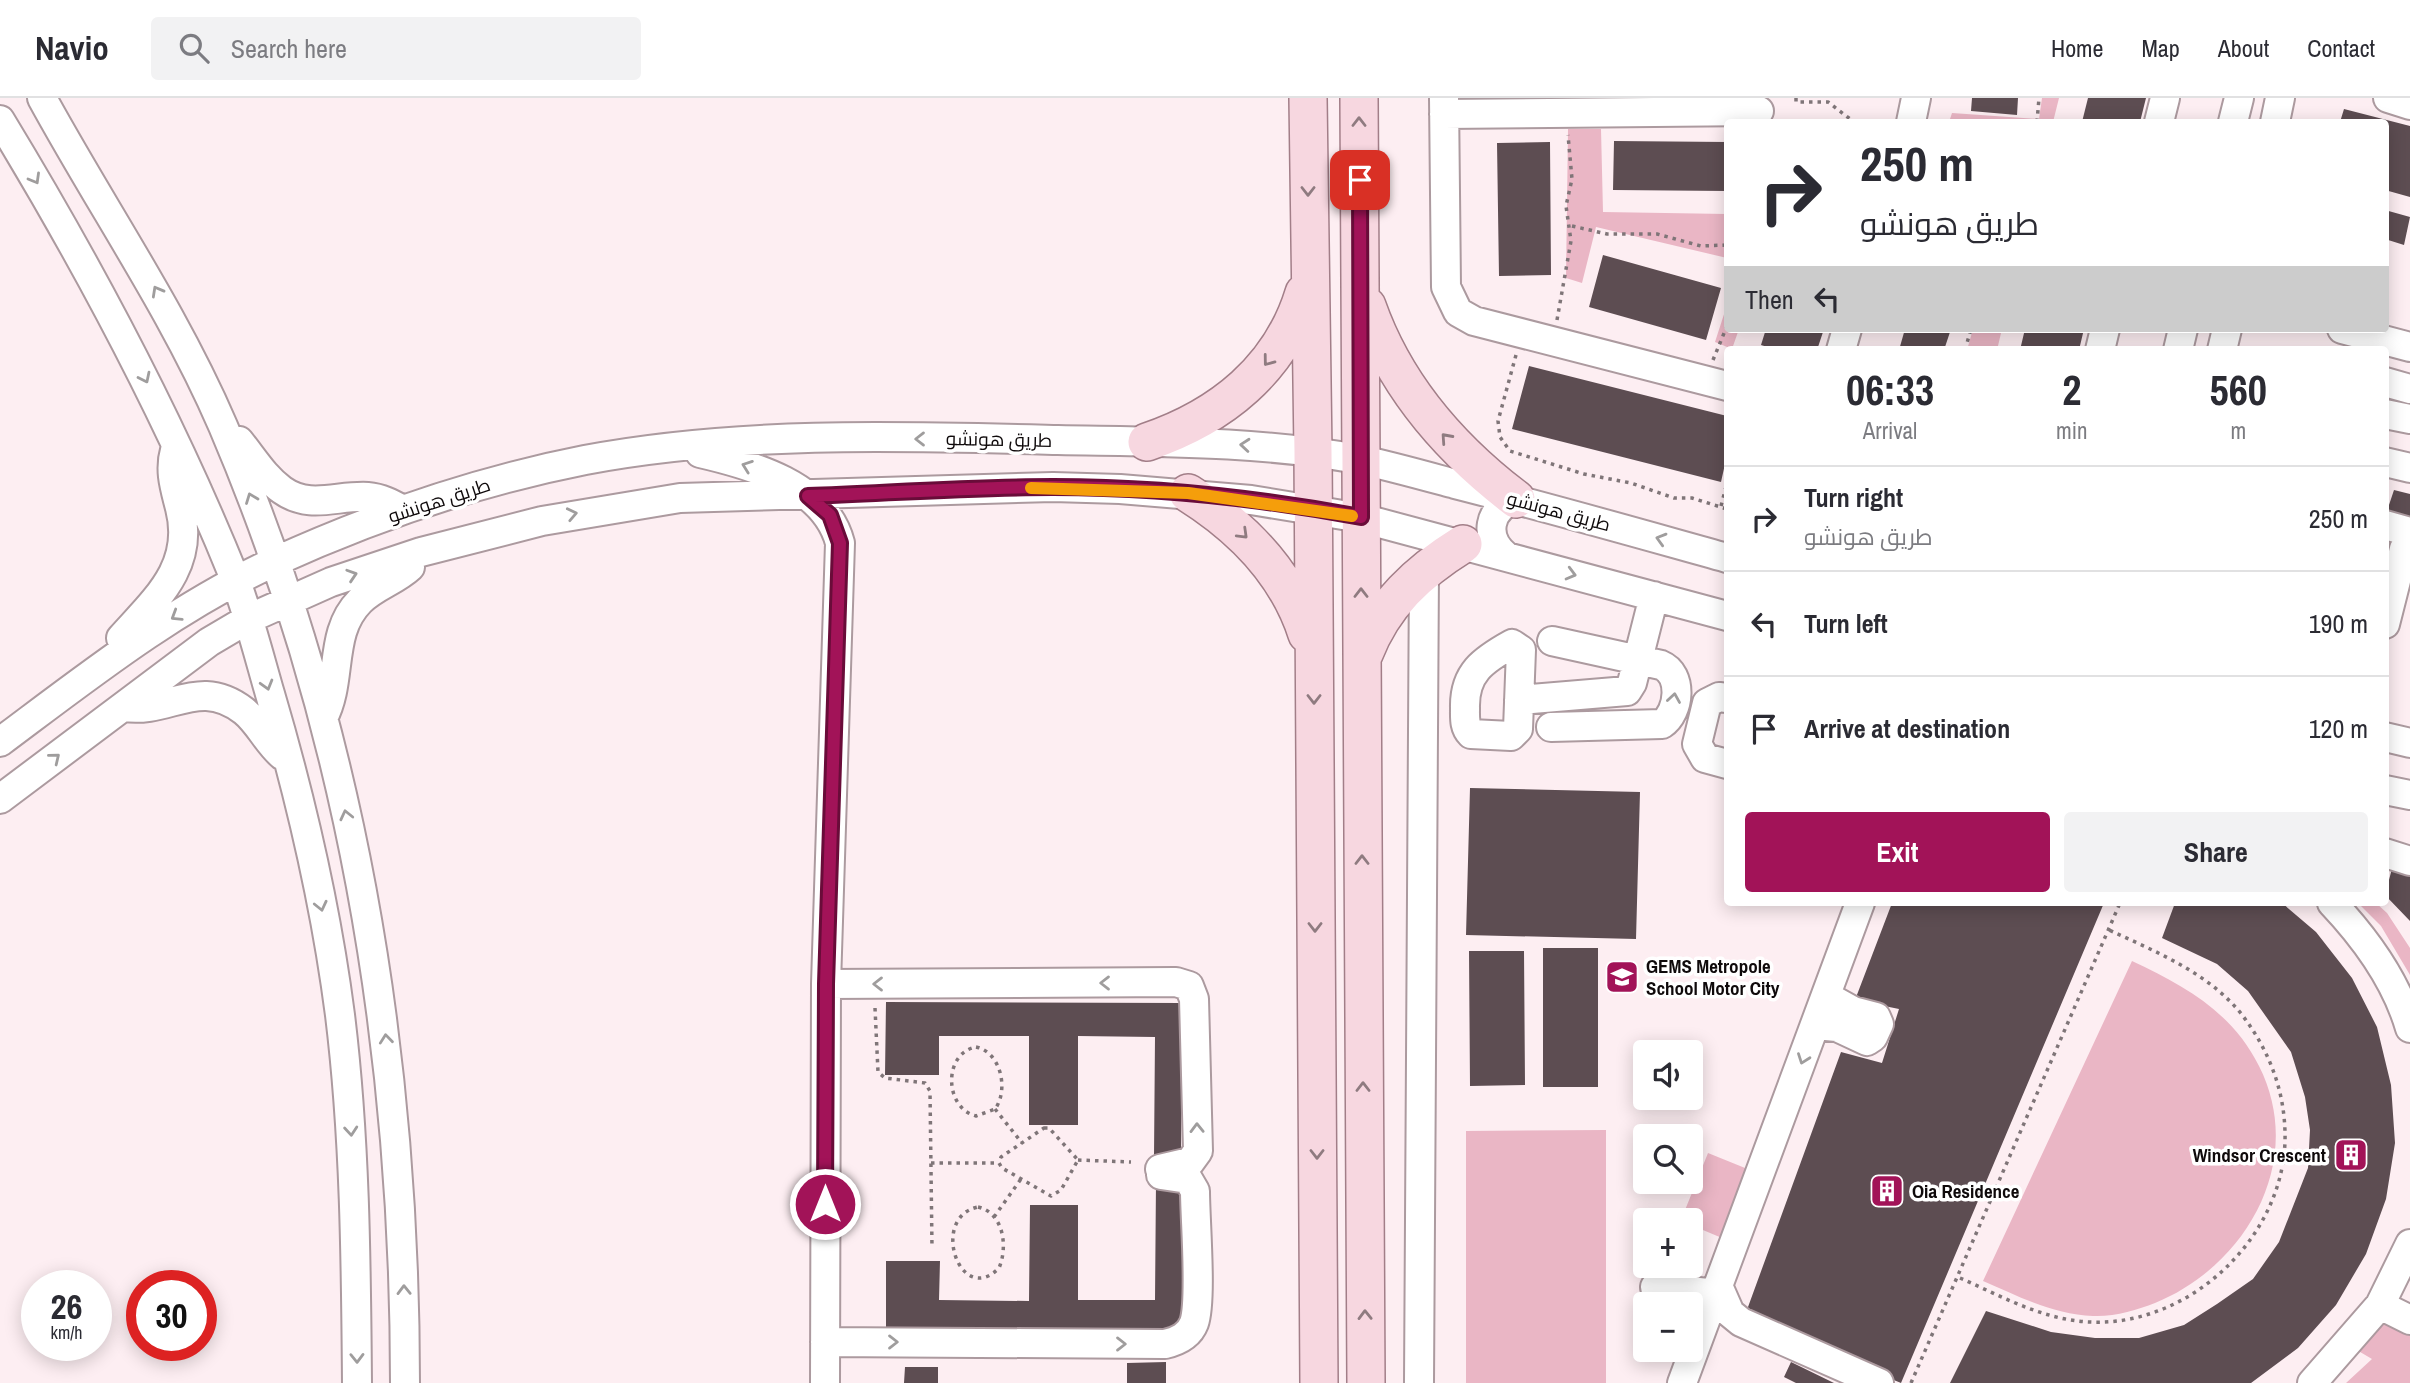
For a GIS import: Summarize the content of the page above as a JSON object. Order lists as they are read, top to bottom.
{
  "streets": {
    "street": ["طريق هونشو"]
  },
  "places": {
    "school or university": ["GEMS Metropole School Motor City"],
    "building": ["Windsor Crescent", "Oia Residence"]
  },
  "page": {
    "header": "Navio",
    "search": "Search here",
    "nav": [
      "Home",
      "Map",
      "About",
      "Contact"
    ],
    "turn": ["250 m", "طريق هونشو"],
    "then": "Then",
    "eta": [
      "06:33",
      "Arrival",
      "2",
      "min",
      "560",
      "m"
    ],
    "list": [
      {
        "name": "Turn right",
        "note": "طريق هونشو",
        "value": "250 m"
      },
      {
        "name": "Turn left",
        "value": "190 m"
      },
      {
        "name": "Arrive at destination",
        "value": "120 m"
      }
    ],
    "buttons": ["Exit", "Share"],
    "map_buttons": ["+", "−"],
    "speed": "26 km/h",
    "limit": "30"
  }
}
